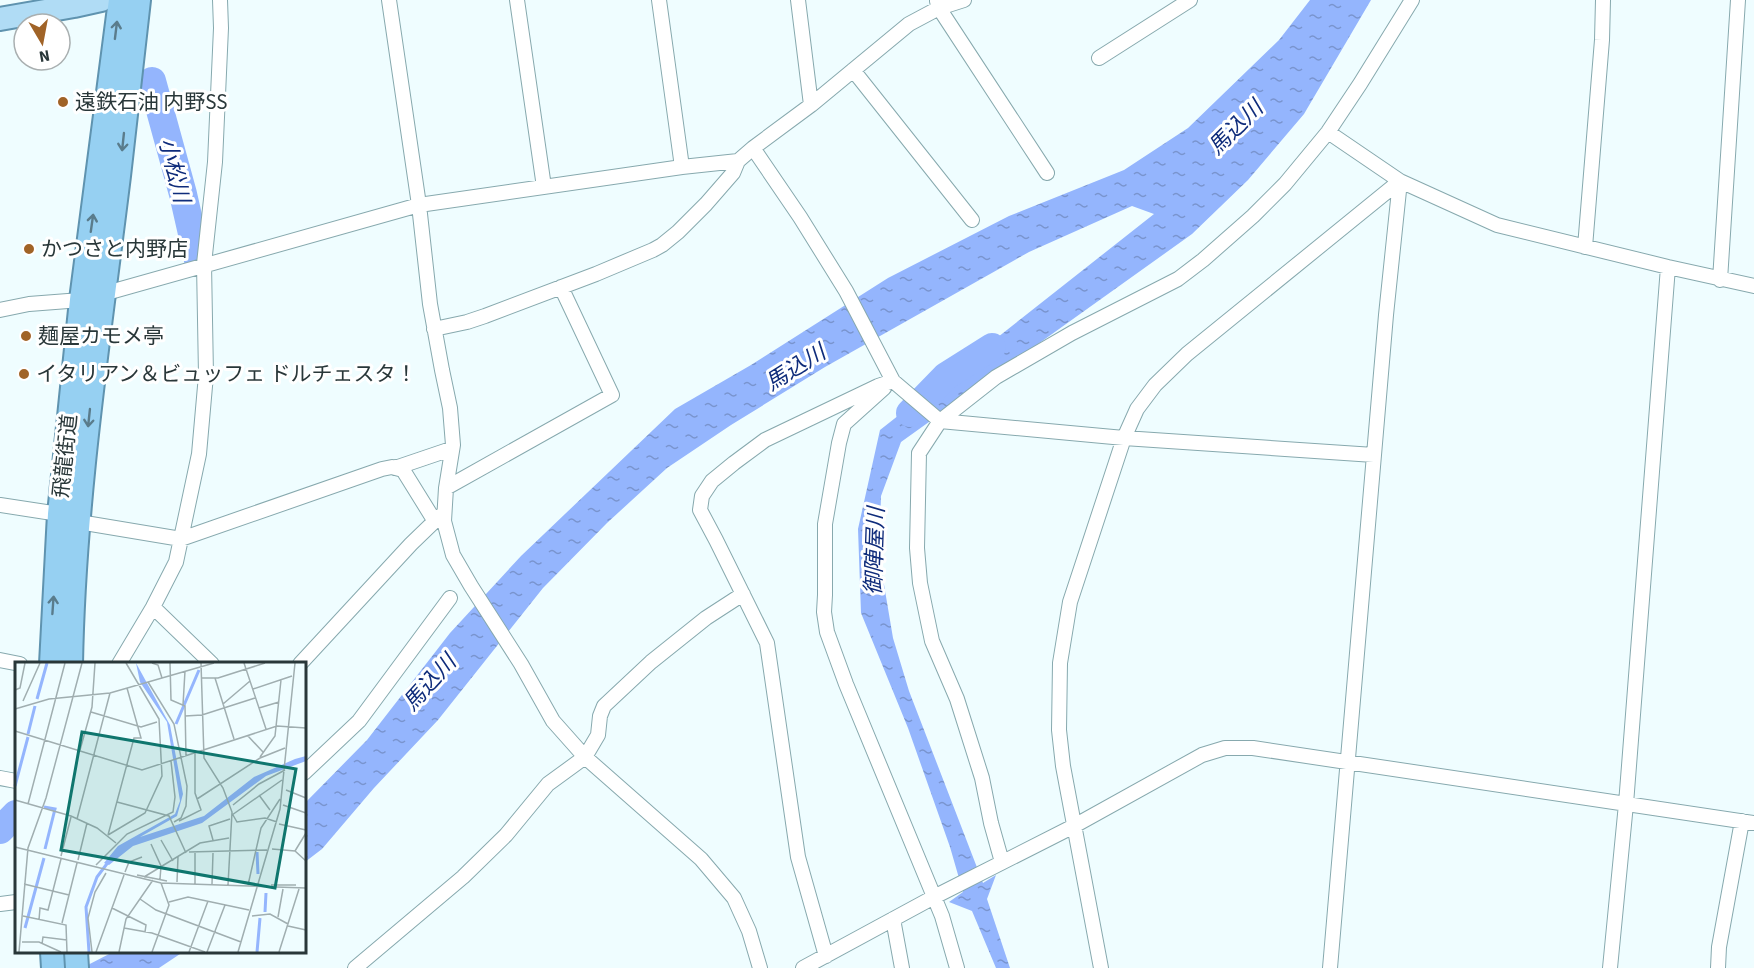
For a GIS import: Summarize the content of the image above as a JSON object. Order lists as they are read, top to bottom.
{
  "streets": {
    "highway": ["飛龍街道"]
  },
  "water": ["馬込川", "小松川", "御陣屋川"],
  "places": [
    "遠鉄石油 内野SS",
    "かつさと内野店",
    "麺屋カモメ亭",
    "イタリアン＆ビュッフェ ドルチェスタ！"
  ],
  "north": "bottom"
}
